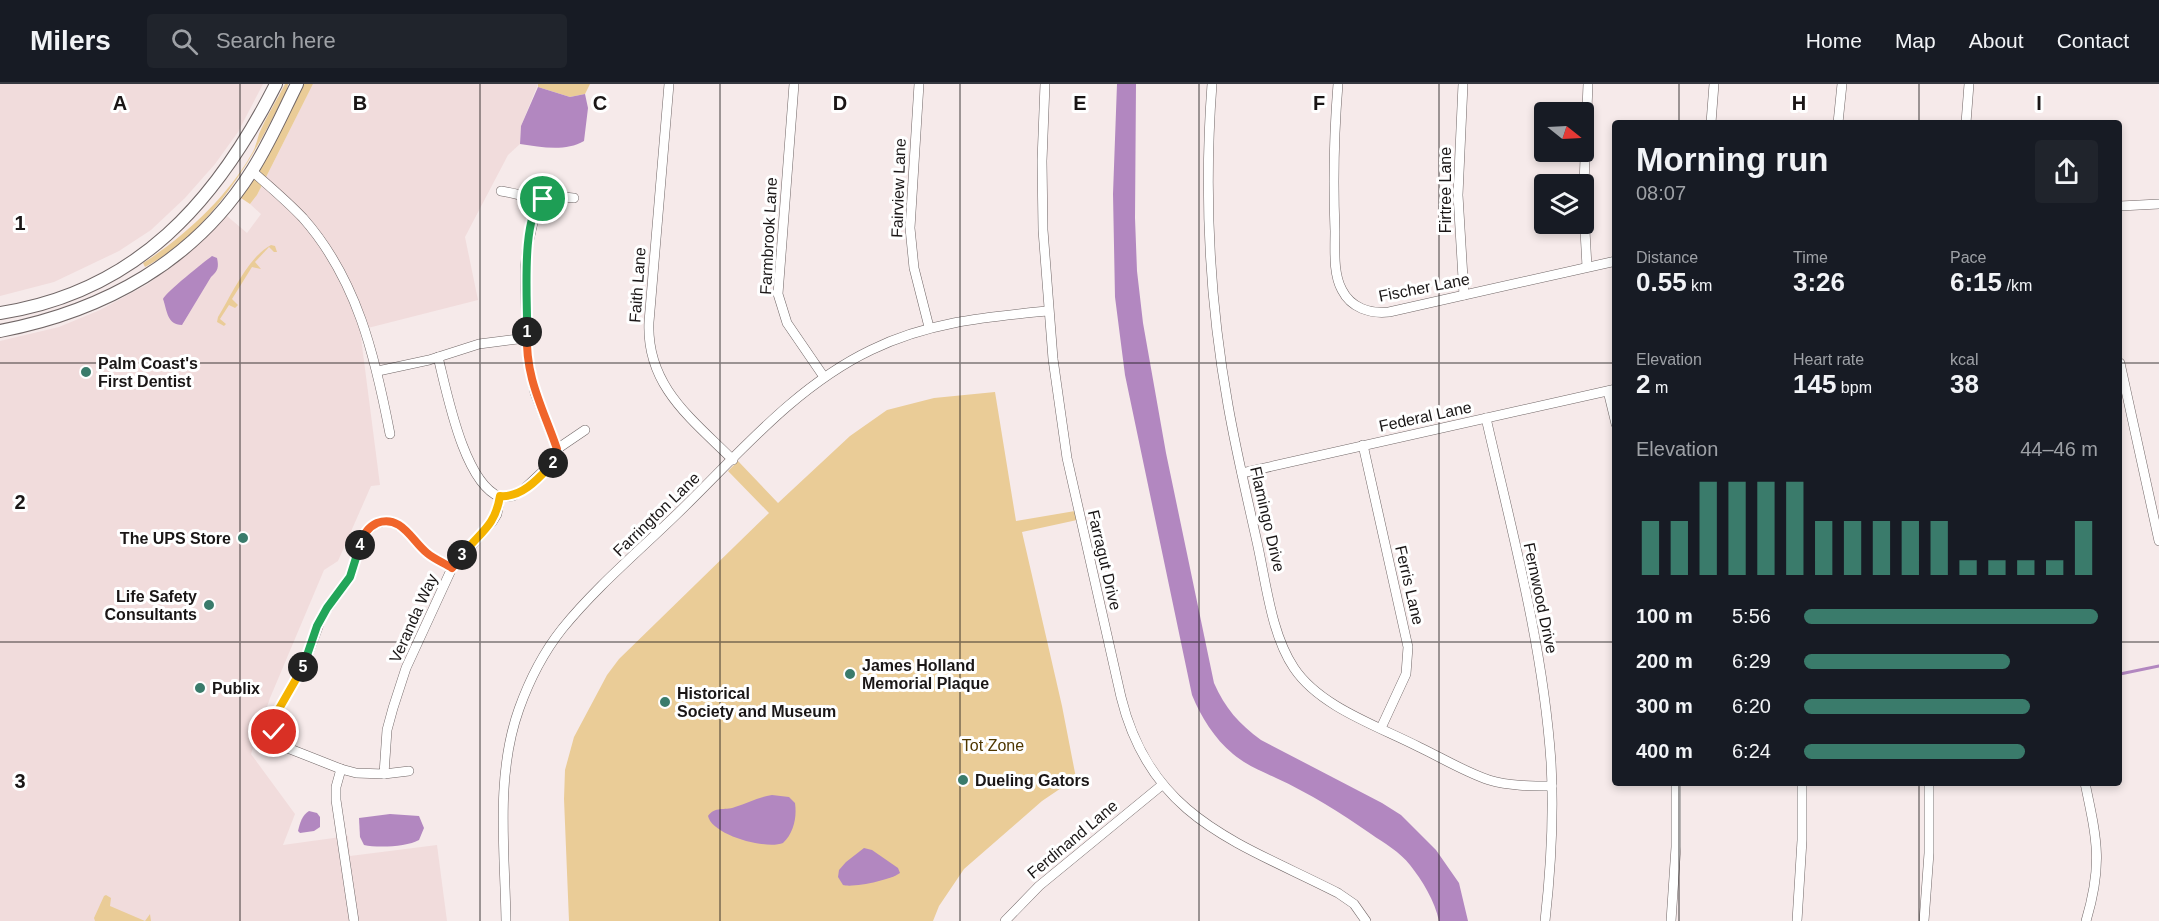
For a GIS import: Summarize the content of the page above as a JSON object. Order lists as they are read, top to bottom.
{
  "streets": {
    "street": [
      "Fairview Lane",
      "Firtree Lane",
      "Farmbrook Lane",
      "Faith Lane",
      "Fischer Lane",
      "Federal Lane",
      "Farrington Lane",
      "Flamingo Drive",
      "Farragut Drive",
      "Ferris Lane",
      "Fernwood Drive",
      "Veranda Way",
      "Ferdinand Lane"
    ]
  },
  "crossings": [
    ["Fairview Lane", "Farrington Lane"],
    ["Firtree Lane", "Fischer Lane"],
    ["Farmbrook Lane", "Farrington Lane"],
    ["Faith Lane", "Farrington Lane"],
    ["Federal Lane", "Flamingo Drive"],
    ["Federal Lane", "Ferris Lane"],
    ["Federal Lane", "Fernwood Drive"],
    ["Farrington Lane", "Farragut Drive"],
    ["Flamingo Drive", "Ferris Lane"],
    ["Flamingo Drive", "Fernwood Drive"],
    ["Farragut Drive", "Ferdinand Lane"]
  ],
  "parks": ["Tot Zone"],
  "places": [
    "Palm Coast's First Dentist",
    "The UPS Store",
    "Life Safety Consultants",
    "James Holland Memorial Plaque",
    "Publix",
    "Historical Society and Museum",
    "Dueling Gators"
  ],
  "north": "right",
  "page": {
    "header": "Milers",
    "search": "Search here",
    "nav": [
      "Home",
      "Map",
      "About",
      "Contact"
    ],
    "heading": ["Morning run", "08:07"],
    "stats": [
      ["Distance", "0.55 km"],
      ["Time", "3:26"],
      ["Pace", "6:15 /km"],
      ["Elevation", "2 m"],
      ["Heart rate", "145 bpm"],
      ["kcal", "38"]
    ],
    "pins": [
      "1",
      "2",
      "4",
      "3",
      "5"
    ],
    "chart": ["Elevation", "44–46 m"],
    "list": [
      {
        "name": "100 m",
        "note": "5:56"
      },
      {
        "name": "200 m",
        "note": "6:29"
      },
      {
        "name": "300 m",
        "note": "6:20"
      },
      {
        "name": "400 m",
        "note": "6:24"
      }
    ]
  },
  "grid": {
    "columns": [
      "A",
      "B",
      "C",
      "D",
      "E",
      "F",
      "H",
      "I"
    ],
    "rows": ["1", "2", "3"]
  }
}
